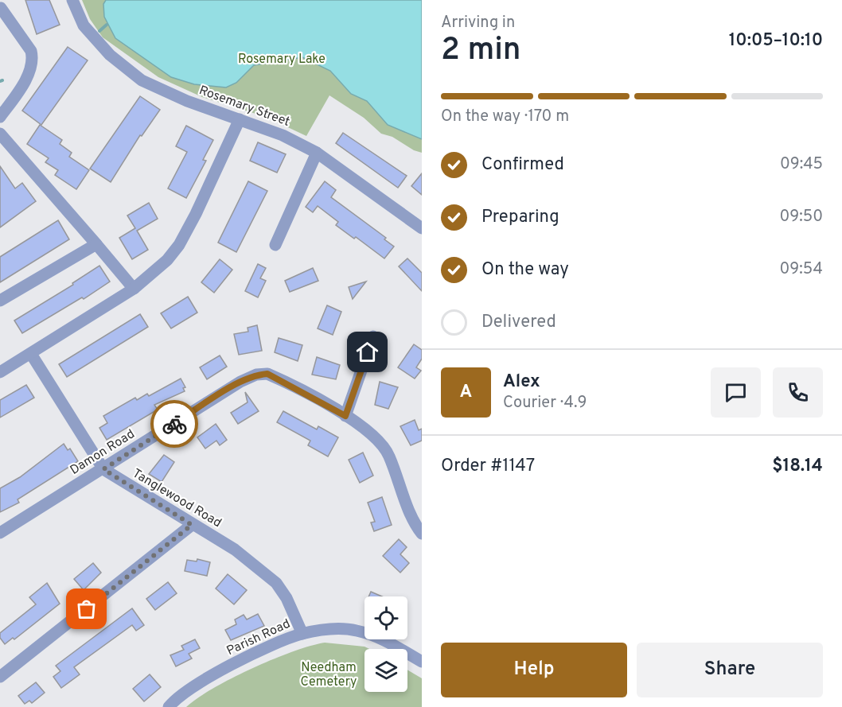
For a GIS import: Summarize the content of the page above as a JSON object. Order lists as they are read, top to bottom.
{
  "streets": {
    "street": [
      "Rosemary Street",
      "Damon Road",
      "Tanglewood Road",
      "Parish Road"
    ]
  },
  "crossings": [
    ["Damon Road", "Tanglewood Road"],
    ["Tanglewood Road", "Parish Road"]
  ],
  "parks": ["Rosemary Lake", "Needham Cemetery"],
  "page": {
    "heading": ["2 min", "Arriving in", "10:05–10:10"],
    "panel": [
      "Alex",
      "Courier · 4.9",
      "Order #1147",
      "$18.14"
    ],
    "bar": "On the way · 170 m",
    "list": [
      ["Confirmed", "09:45"],
      ["Preparing", "09:50"],
      ["On the way", "09:54"],
      "Delivered"
    ],
    "round": "A",
    "buttons": ["Help", "Share"]
  }
}
